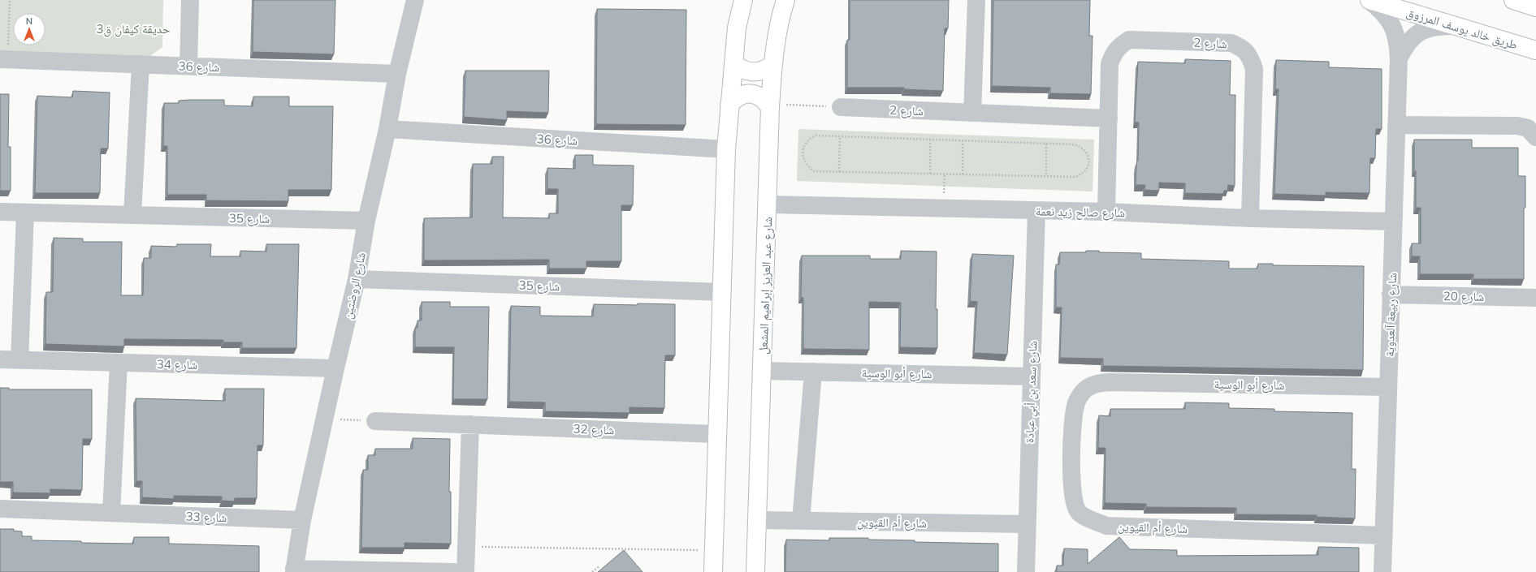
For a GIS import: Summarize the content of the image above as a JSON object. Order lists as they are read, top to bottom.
{
  "streets": {
    "main road": ["طريق خالد يوسف المرزوق", "شارع عبد العزيز إبراهيم المشعل"],
    "street": [
      "شارع 2",
      "شارع 36",
      "شارع صالح زيد نعمة",
      "شارع 35",
      "شارع الروضتين",
      "شارع 20",
      "شارع ربيعة آلعدوية",
      "شارع 34",
      "شارع أبو الوسية",
      "شارع سعد بن أبي عبادة",
      "شارع 32",
      "شارع 33",
      "شارع أم القيوين"
    ]
  },
  "crossings": [
    ["طريق خالد يوسف المرزوق", "شارع ربيعة آلعدوية"],
    ["شارع 2", "شارع صالح زيد نعمة"],
    ["شارع 36", "شارع الروضتين"],
    ["شارع صالح زيد نعمة", "شارع عبد العزيز إبراهيم المشعل"],
    ["شارع صالح زيد نعمة", "شارع ربيعة آلعدوية"],
    ["شارع صالح زيد نعمة", "شارع سعد بن أبي عبادة"],
    ["شارع 35", "شارع الروضتين"],
    ["شارع الروضتين", "شارع 34"],
    ["شارع الروضتين", "شارع 33"],
    ["شارع عبد العزيز إبراهيم المشعل", "شارع أبو الوسية"],
    ["شارع عبد العزيز إبراهيم المشعل", "شارع أم القيوين"],
    ["شارع 20", "شارع ربيعة آلعدوية"],
    ["شارع ربيعة آلعدوية", "شارع أبو الوسية"],
    ["شارع ربيعة آلعدوية", "شارع أم القيوين"],
    ["شارع أبو الوسية", "شارع سعد بن أبي عبادة"],
    ["شارع أبو الوسية", "شارع أم القيوين"],
    ["شارع سعد بن أبي عبادة", "شارع أم القيوين"]
  ],
  "parks": ["حديقة كيفان ق3"],
  "north": "top"
}
